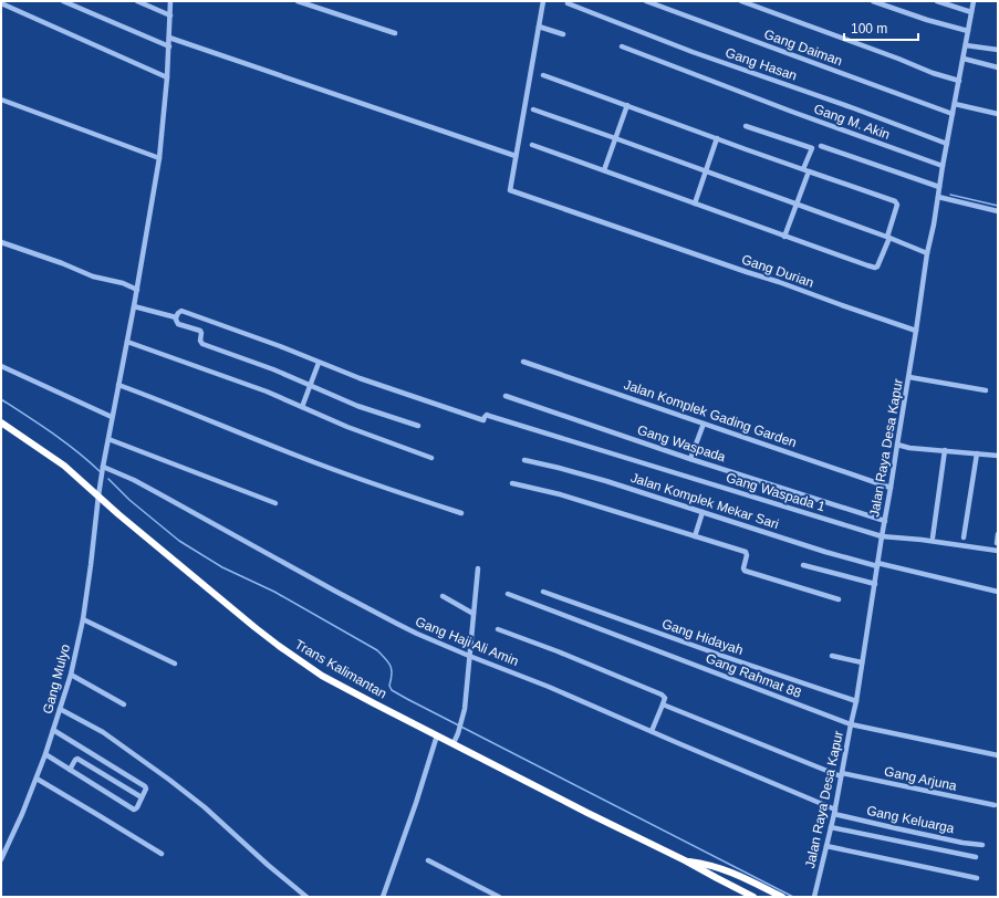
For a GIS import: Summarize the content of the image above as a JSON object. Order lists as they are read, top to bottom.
{
  "streets": {
    "highway": ["Trans Kalimantan"],
    "street": [
      "Gang Daiman",
      "Gang Hasan",
      "Gang M. Akin",
      "Gang Durian",
      "Jalan Komplek Gading Garden",
      "Gang Waspada",
      "Jalan Raya Desa Kapur",
      "Gang Waspada 1",
      "Jalan Komplek Mekar Sari",
      "Gang Hidayah",
      "Gang Haji Ali Amin",
      "Gang Rahmat 88",
      "Gang Mulyo",
      "Gang Arjuna",
      "Gang Keluarga"
    ]
  },
  "crossings": [
    ["Gang Daiman", "Jalan Raya Desa Kapur"],
    ["Gang Hasan", "Jalan Raya Desa Kapur"],
    ["Gang M. Akin", "Jalan Raya Desa Kapur"],
    ["Gang Durian", "Jalan Raya Desa Kapur"],
    ["Jalan Komplek Gading Garden", "Jalan Raya Desa Kapur"],
    ["Gang Waspada", "Jalan Raya Desa Kapur"],
    ["Jalan Raya Desa Kapur", "Gang Waspada 1"],
    ["Jalan Raya Desa Kapur", "Jalan Komplek Mekar Sari"],
    ["Jalan Raya Desa Kapur", "Gang Hidayah"],
    ["Jalan Raya Desa Kapur", "Gang Haji Ali Amin"],
    ["Jalan Raya Desa Kapur", "Gang Rahmat 88"],
    ["Jalan Raya Desa Kapur", "Gang Arjuna"],
    ["Jalan Raya Desa Kapur", "Gang Keluarga"],
    ["Gang Haji Ali Amin", "Gang Mulyo"],
    ["Gang Haji Ali Amin", "Gang Keluarga"],
    ["Trans Kalimantan", "Gang Mulyo"]
  ],
  "scale_bar": "100 m"
}
